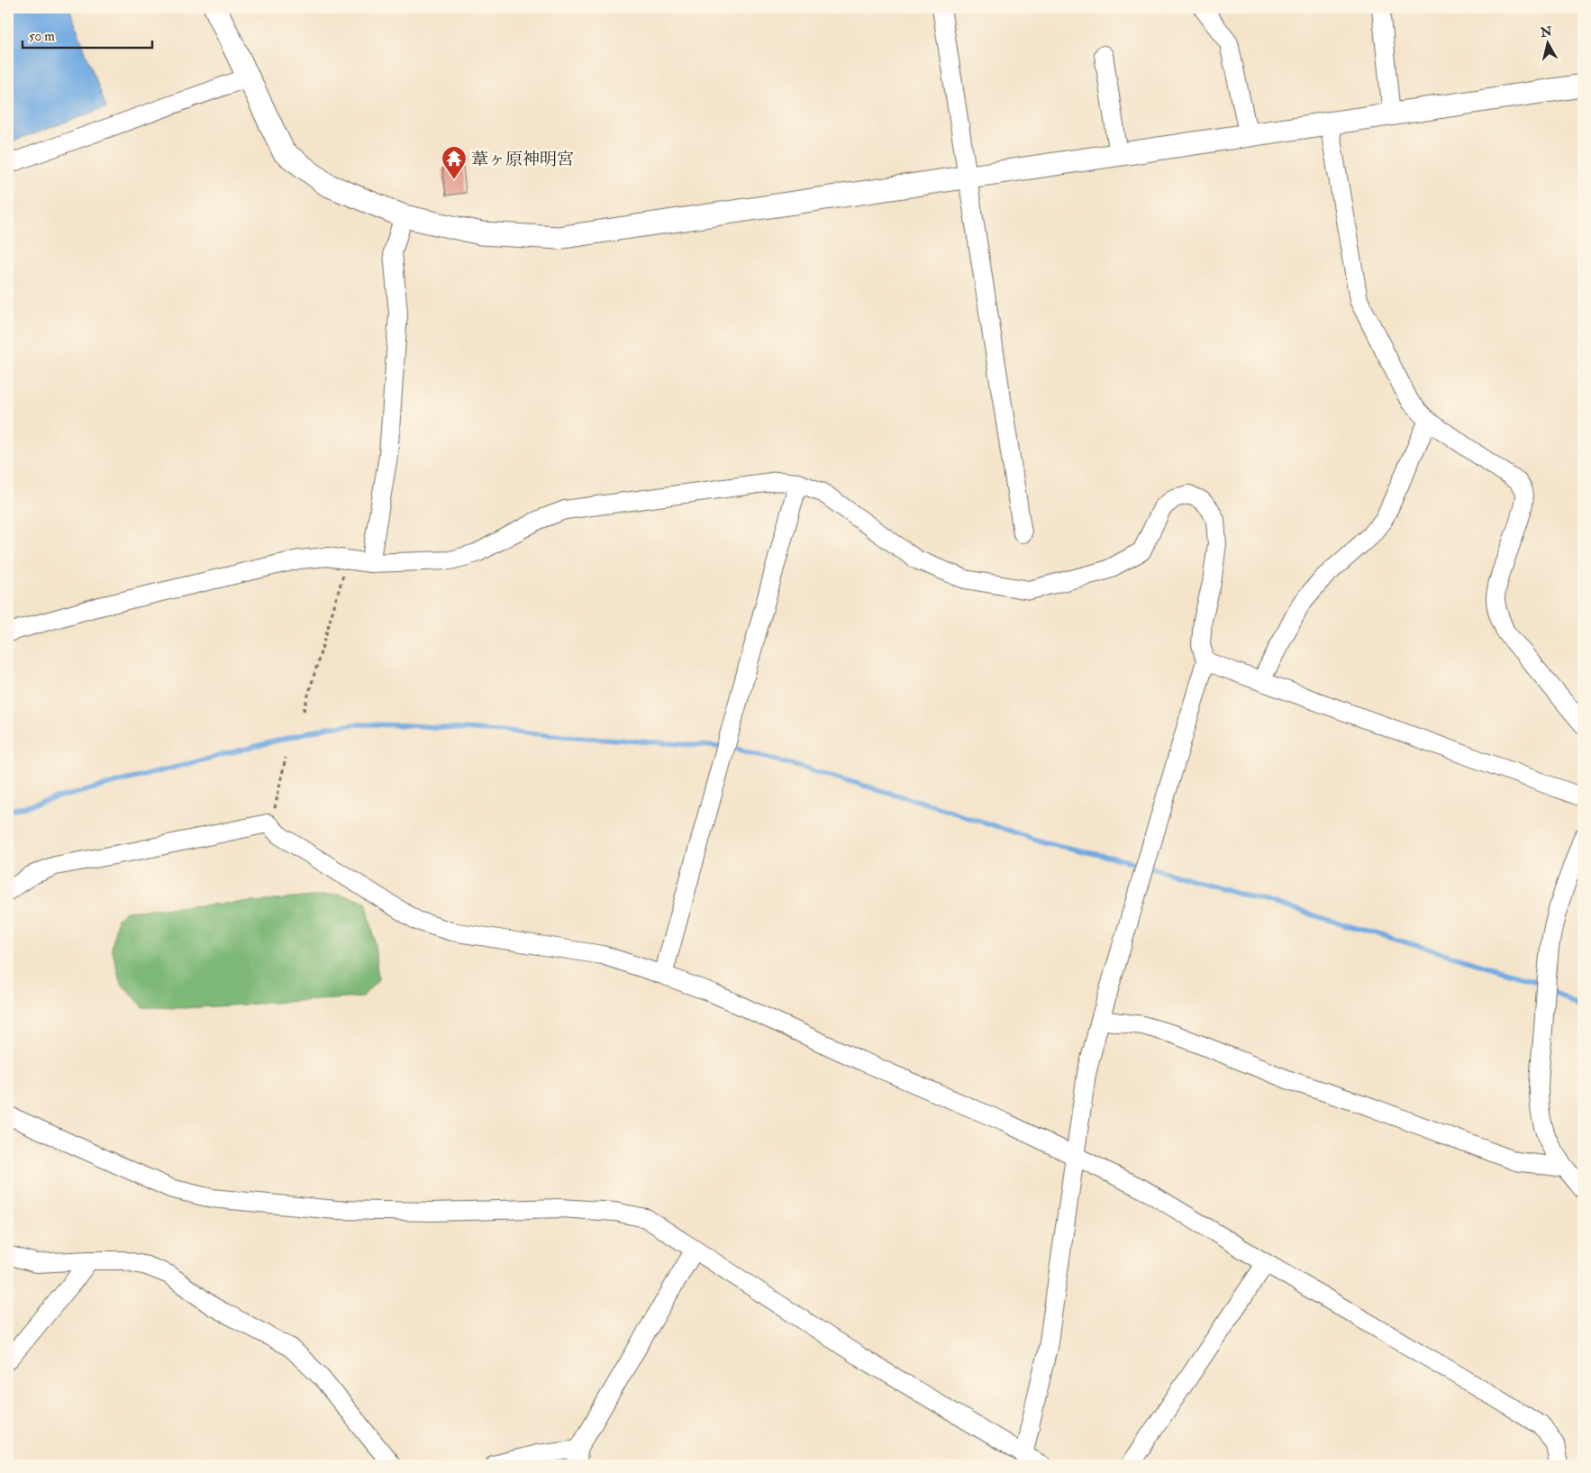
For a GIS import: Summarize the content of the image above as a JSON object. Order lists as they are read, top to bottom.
{
  "places": {
    "temple": ["葦ヶ原神明宮"]
  },
  "scale_bar": "50 m",
  "north": "top"
}
